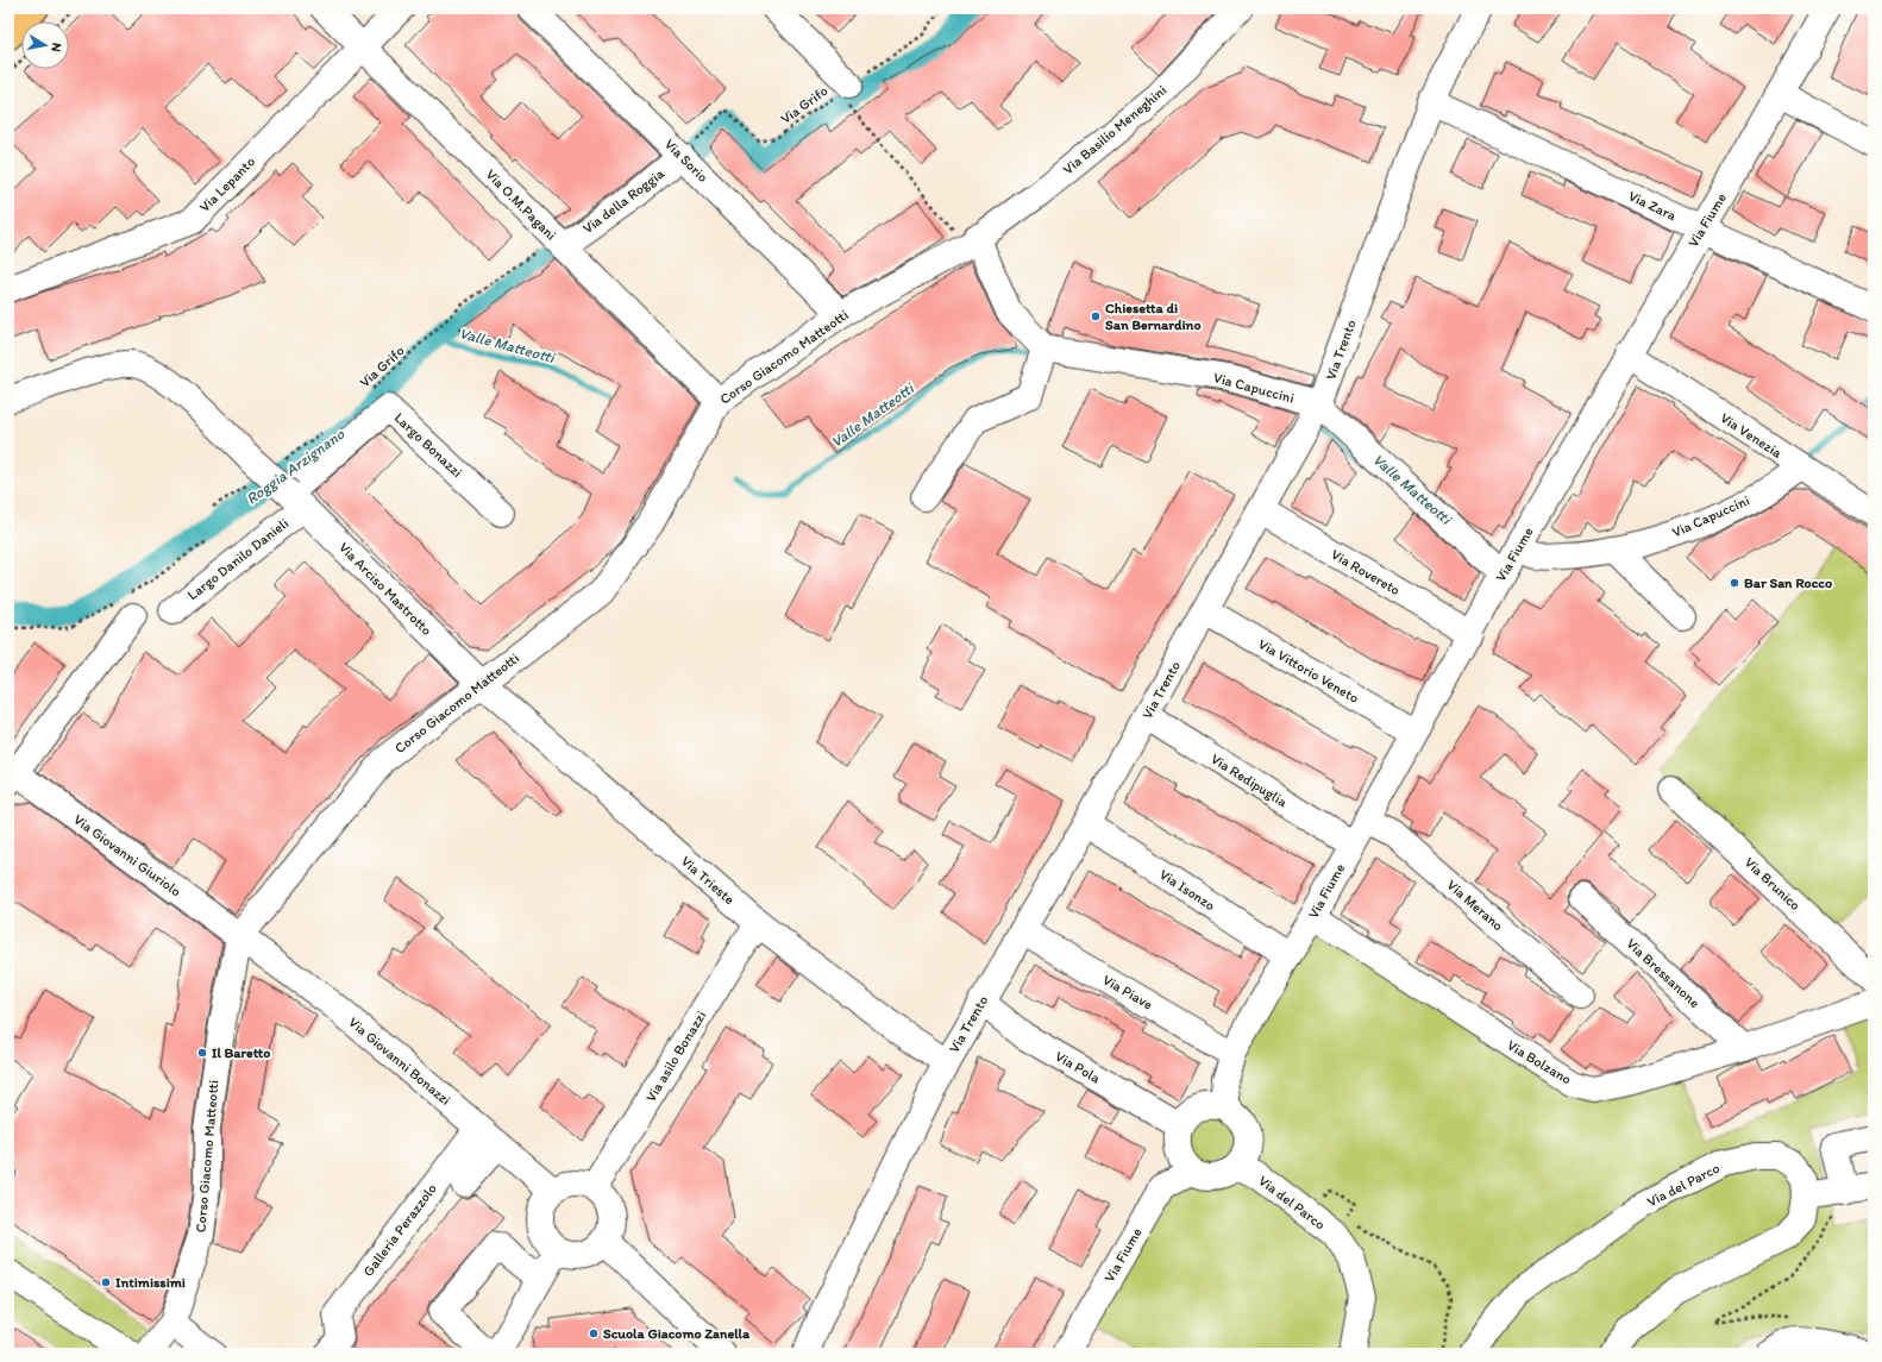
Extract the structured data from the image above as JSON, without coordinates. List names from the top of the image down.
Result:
{
  "streets": {
    "street": [
      "Via Basilio Meneghini",
      "Via Sorio",
      "Via Lepanto",
      "Via della Roggia",
      "Via O.M.Pagani",
      "Via Zara",
      "Via Fiume",
      "Via Trento",
      "Corso Giacomo Matteotti",
      "Via Capuccini",
      "Via Venezia",
      "Largo Bonazzi",
      "Largo Danilo Danieli",
      "Via Rovereto",
      "Via Arciso Mastrotto",
      "Via Vittorio Veneto",
      "Via Redipuglia",
      "Via Giovanni Giuriolo",
      "Via Trieste",
      "Via Brunico",
      "Via Isonzo",
      "Via Merano",
      "Via Bressanone",
      "Via Piave",
      "Via asilo Bonazzi",
      "Via Giovanni Bonazzi",
      "Via Bolzano",
      "Via Pola",
      "Via del Parco",
      "Galleria Perazzolo"
    ],
    "path": ["Via Grifo"]
  },
  "crossings": [
    ["Via Grifo", "Via Sorio"],
    ["Via Grifo", "Via della Roggia"],
    ["Via Grifo", "Via O.M.Pagani"],
    ["Via Basilio Meneghini", "Corso Giacomo Matteotti"],
    ["Via Sorio", "Via della Roggia"],
    ["Via Sorio", "Corso Giacomo Matteotti"],
    ["Via Lepanto", "Via O.M.Pagani"],
    ["Via della Roggia", "Via O.M.Pagani"],
    ["Via O.M.Pagani", "Corso Giacomo Matteotti"],
    ["Via Zara", "Via Fiume"],
    ["Via Zara", "Via Trento"],
    ["Via Fiume", "Via Capuccini"],
    ["Via Fiume", "Via Venezia"],
    ["Via Fiume", "Via Rovereto"],
    ["Via Fiume", "Via Vittorio Veneto"],
    ["Via Fiume", "Via Redipuglia"],
    ["Via Fiume", "Via Isonzo"],
    ["Via Fiume", "Via Merano"],
    ["Via Fiume", "Via Piave"],
    ["Via Fiume", "Via Bolzano"],
    ["Via Fiume", "Via Pola"],
    ["Via Fiume", "Via del Parco"],
    ["Via Trento", "Via Capuccini"],
    ["Via Trento", "Via Rovereto"],
    ["Via Trento", "Via Vittorio Veneto"],
    ["Via Trento", "Via Redipuglia"],
    ["Via Trento", "Via Trieste"],
    ["Via Trento", "Via Isonzo"],
    ["Via Trento", "Via Piave"],
    ["Via Trento", "Via Pola"],
    ["Corso Giacomo Matteotti", "Via Arciso Mastrotto"],
    ["Corso Giacomo Matteotti", "Via Giovanni Giuriolo"],
    ["Corso Giacomo Matteotti", "Via Trieste"],
    ["Corso Giacomo Matteotti", "Via Giovanni Bonazzi"],
    ["Via Capuccini", "Via Venezia"],
    ["Largo Bonazzi", "Largo Danilo Danieli"],
    ["Largo Bonazzi", "Via Arciso Mastrotto"],
    ["Largo Danilo Danieli", "Via Arciso Mastrotto"],
    ["Via Arciso Mastrotto", "Via Trieste"],
    ["Via Giovanni Giuriolo", "Via Giovanni Bonazzi"],
    ["Via Trieste", "Via asilo Bonazzi"],
    ["Via Bressanone", "Via Bolzano"],
    ["Via asilo Bonazzi", "Via Giovanni Bonazzi"],
    ["Via Giovanni Bonazzi", "Galleria Perazzolo"],
    ["Via Pola", "Via del Parco"]
  ],
  "water": ["Valle Matteotti", "Roggia Arzignano"],
  "places": [
    "Chiesetta di San Bernardino",
    "Bar San Rocco",
    "Il Baretto",
    "Intimissimi",
    "Scuola Giacomo Zanella"
  ],
  "north": "right"
}
